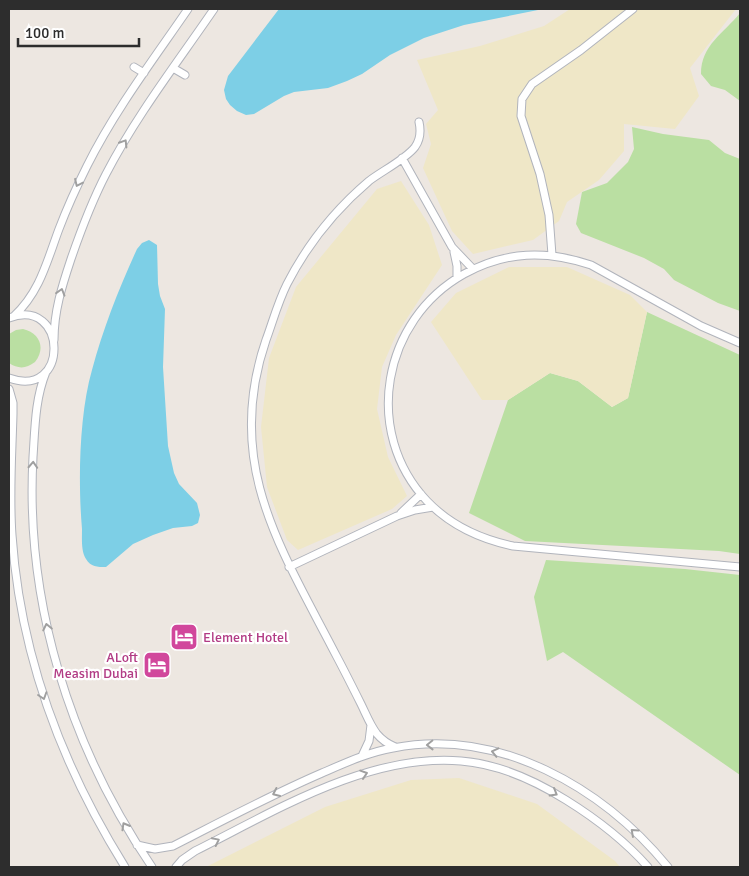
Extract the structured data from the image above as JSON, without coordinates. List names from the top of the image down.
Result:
{
  "places": {
    "hotel": ["Element Hotel", "ALoft Measim Dubai"]
  },
  "scale_bar": "100 m"
}
